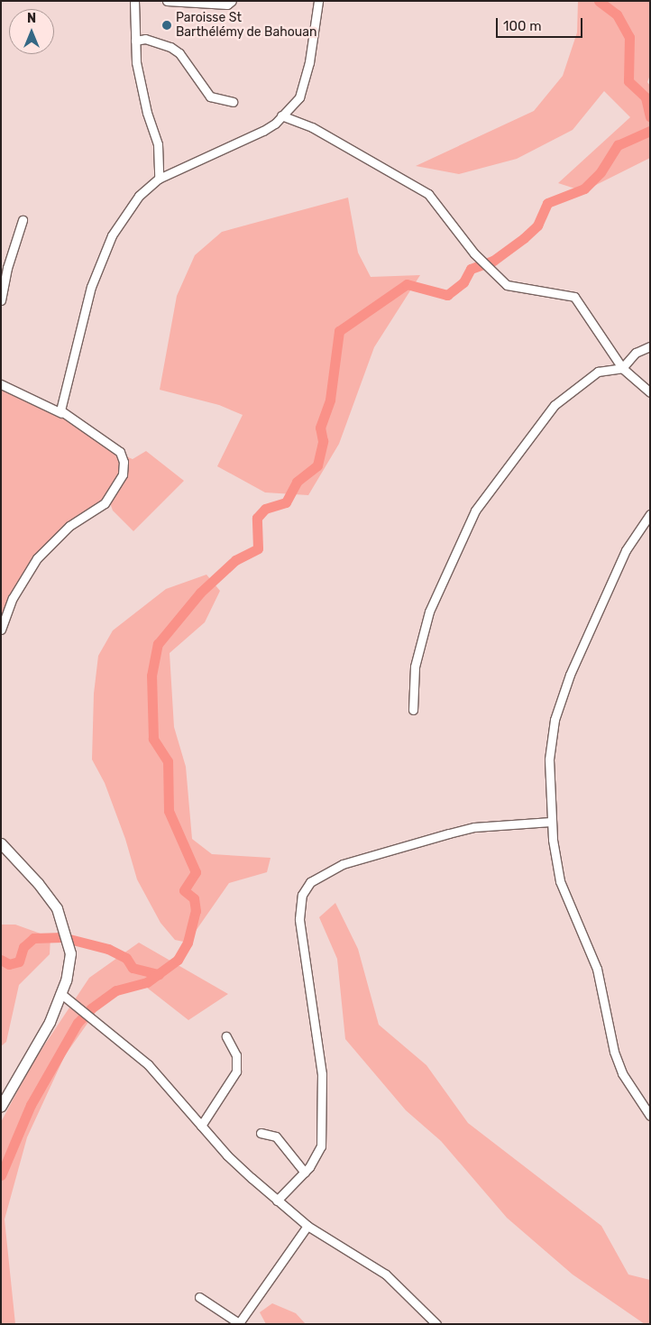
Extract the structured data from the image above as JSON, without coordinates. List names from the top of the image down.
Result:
{
  "places": ["Paroisse St Barthélémy de Bahouan"],
  "scale_bar": "100 m",
  "north": "top"
}
